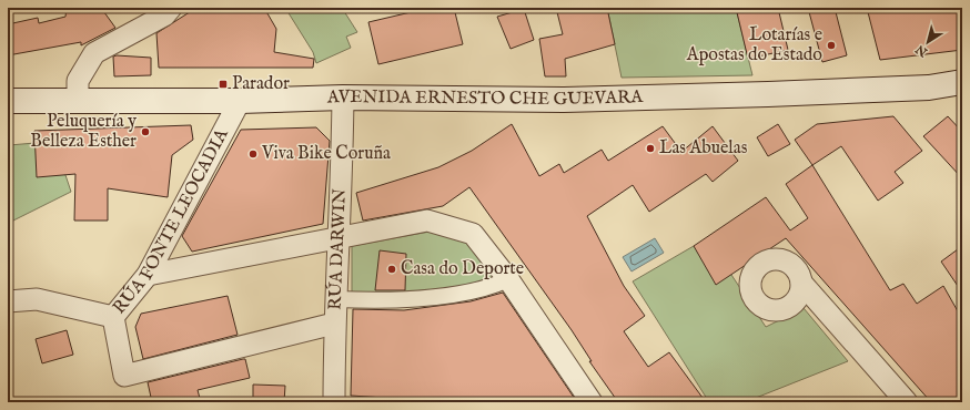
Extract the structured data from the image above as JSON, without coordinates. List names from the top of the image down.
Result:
{
  "streets": {
    "main road": ["AVENIDA ERNESTO CHE GUEVARA"],
    "street": ["RÚA FONTE LEOCADIA", "RÚA DARWIN"]
  },
  "crossings": [
    ["AVENIDA ERNESTO CHE GUEVARA", "RÚA FONTE LEOCADIA"],
    ["AVENIDA ERNESTO CHE GUEVARA", "RÚA DARWIN"]
  ],
  "places": {
    "other": [
      "Lotarías e Apostas do Estado",
      "Peluquería y Belleza Esther",
      "Las Abuelas",
      "Viva Bike Coruña",
      "Casa do Deporte"
    ],
    "transit": ["Parador"]
  },
  "north": "bottom left"
}
